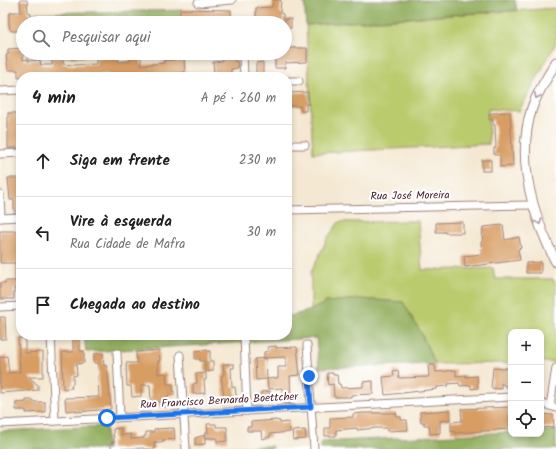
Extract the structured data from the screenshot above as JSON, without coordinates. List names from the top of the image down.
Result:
{
  "streets": {
    "street": ["Rua José Moreira", "Rua Francisco Bernardo Boettcher"]
  },
  "page": {
    "search": "Pesquisar aqui",
    "heading": ["4 min", "A pé · 260 m"],
    "list": [
      ["Siga em frente", "230 m"],
      ["Vire à esquerda", "Rua Cidade de Mafra", "30 m"],
      "Chegada ao destino"
    ],
    "map_buttons": ["+", "−"]
  }
}
